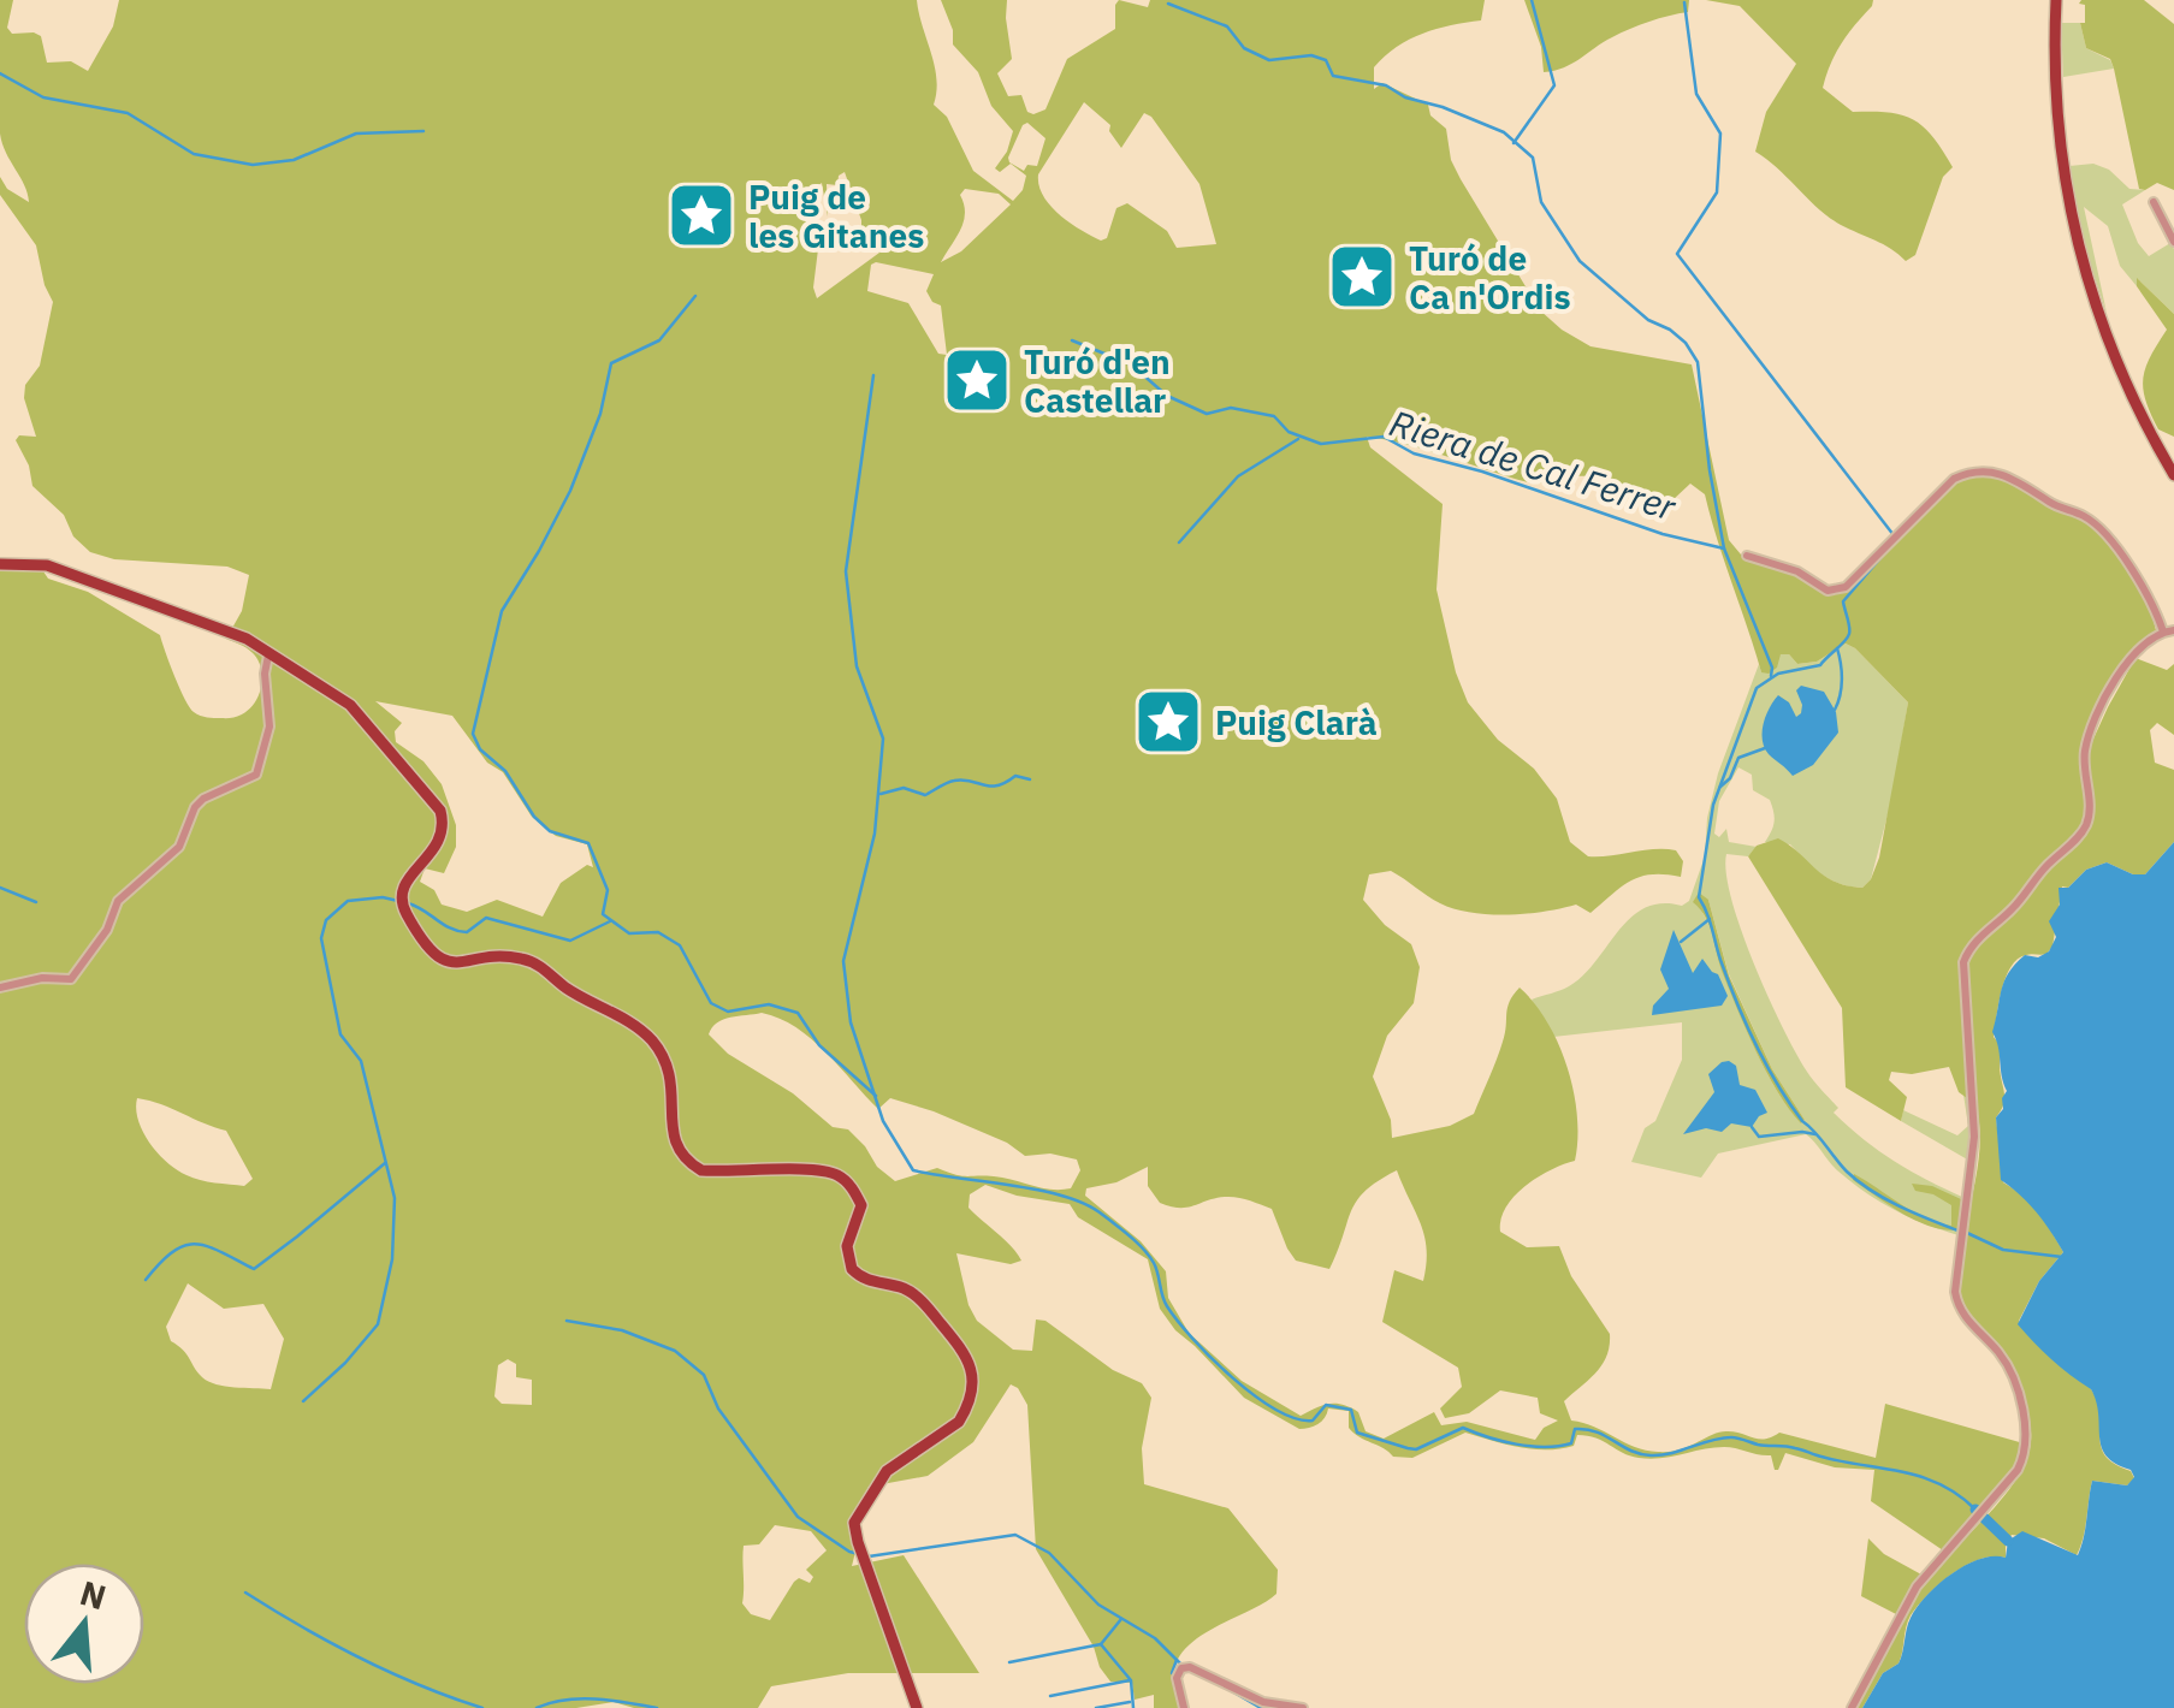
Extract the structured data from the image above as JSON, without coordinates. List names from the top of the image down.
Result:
{
  "water": ["Riera de Cal Ferrer"],
  "places": {
    "place": [
      "Puig de les Gitanes",
      "Turó de Ca n'Ordis",
      "Turó d'en Castellar",
      "Puig Clarà"
    ]
  },
  "north": "top"
}
